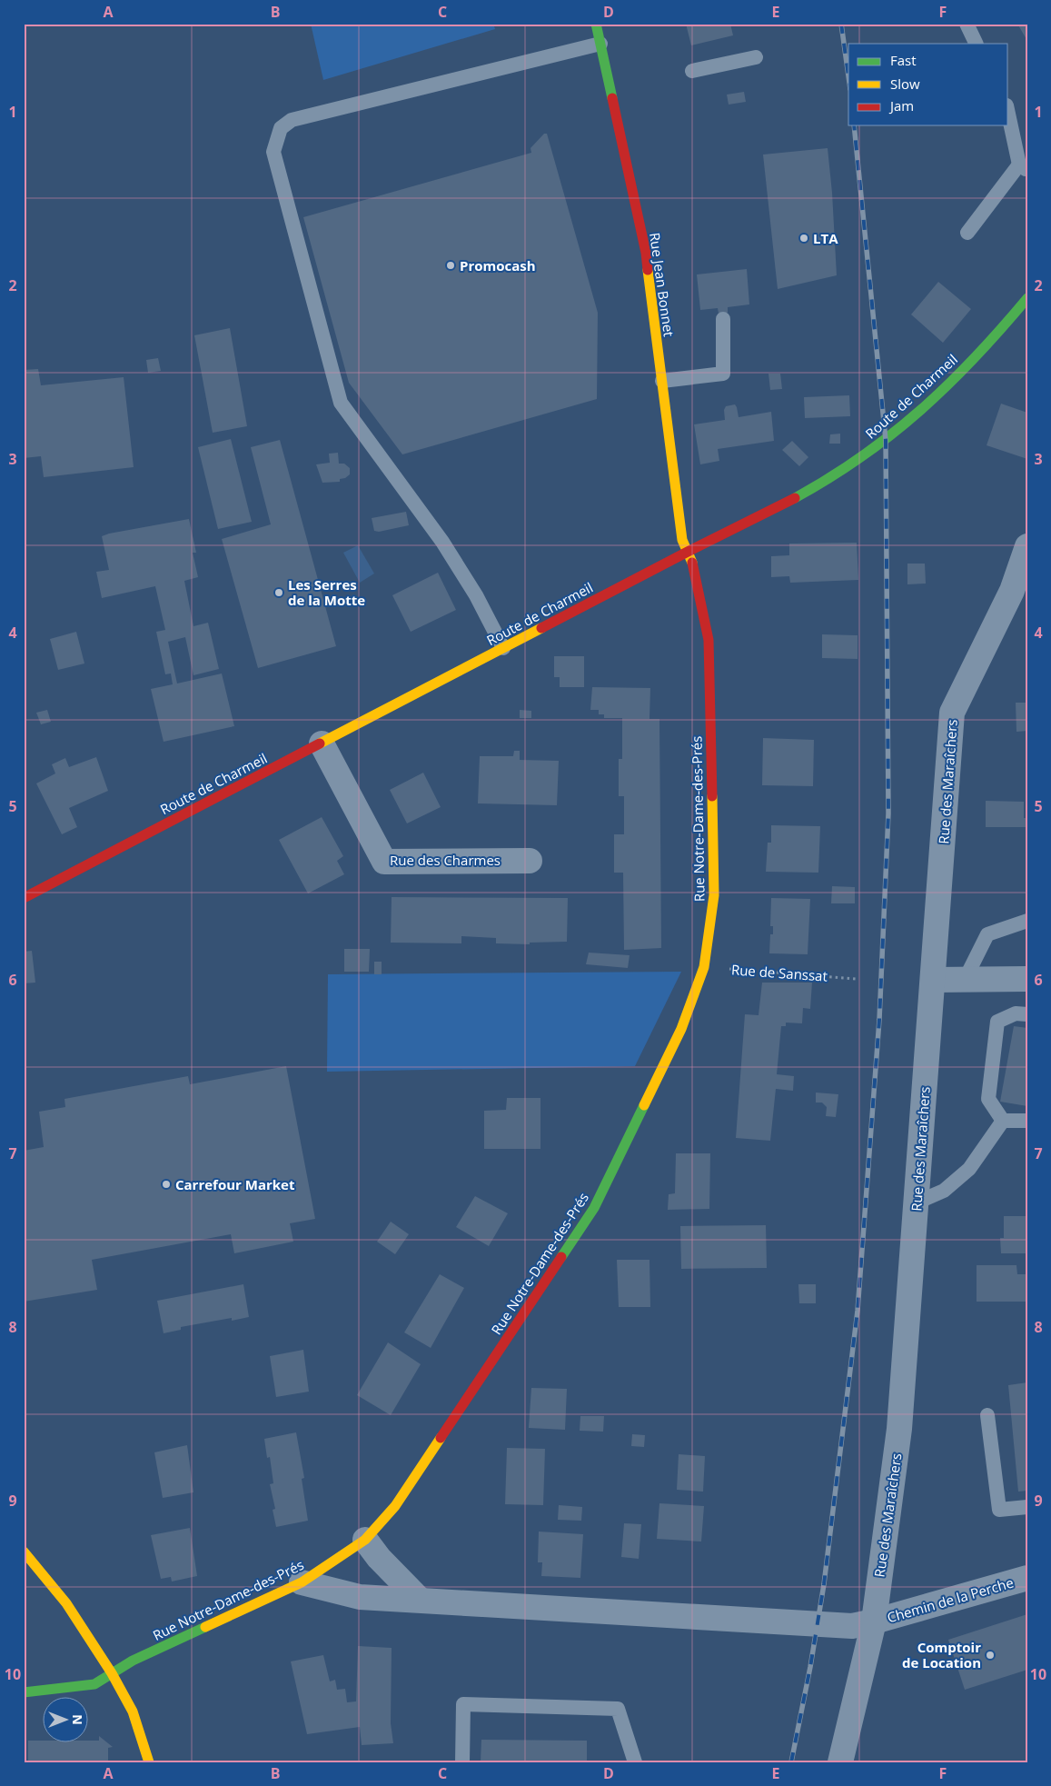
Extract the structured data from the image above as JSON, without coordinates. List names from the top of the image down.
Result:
{
  "streets": {
    "street": [
      "Rue Jean Bonnet",
      "Route de Charmeil",
      "Rue des Maraîchers",
      "Rue Notre-Dame-des-Prés",
      "Rue des Charmes",
      "Chemin de la Perche"
    ],
    "path": ["Rue de Sanssat"]
  },
  "crossings": [
    ["Rue Jean Bonnet", "Route de Charmeil"],
    ["Rue Jean Bonnet", "Rue Notre-Dame-des-Prés"],
    ["Route de Charmeil", "Rue Notre-Dame-des-Prés"],
    ["Route de Charmeil", "Rue des Charmes"],
    ["Rue des Maraîchers", "Chemin de la Perche"],
    ["Rue Notre-Dame-des-Prés", "Rue de Sanssat"],
    ["Rue Notre-Dame-des-Prés", "Chemin de la Perche"]
  ],
  "places": [
    "LTA",
    "Promocash",
    "Les Serres de la Motte",
    "Carrefour Market",
    "Comptoir de Location"
  ],
  "legend": ["Fast", "Slow", "Jam"],
  "north": "right",
  "grid": {
    "columns": [
      "A",
      "B",
      "C",
      "D",
      "E",
      "F"
    ],
    "rows": [
      "1",
      "2",
      "3",
      "4",
      "5",
      "6",
      "7",
      "8",
      "9",
      "10"
    ]
  }
}
